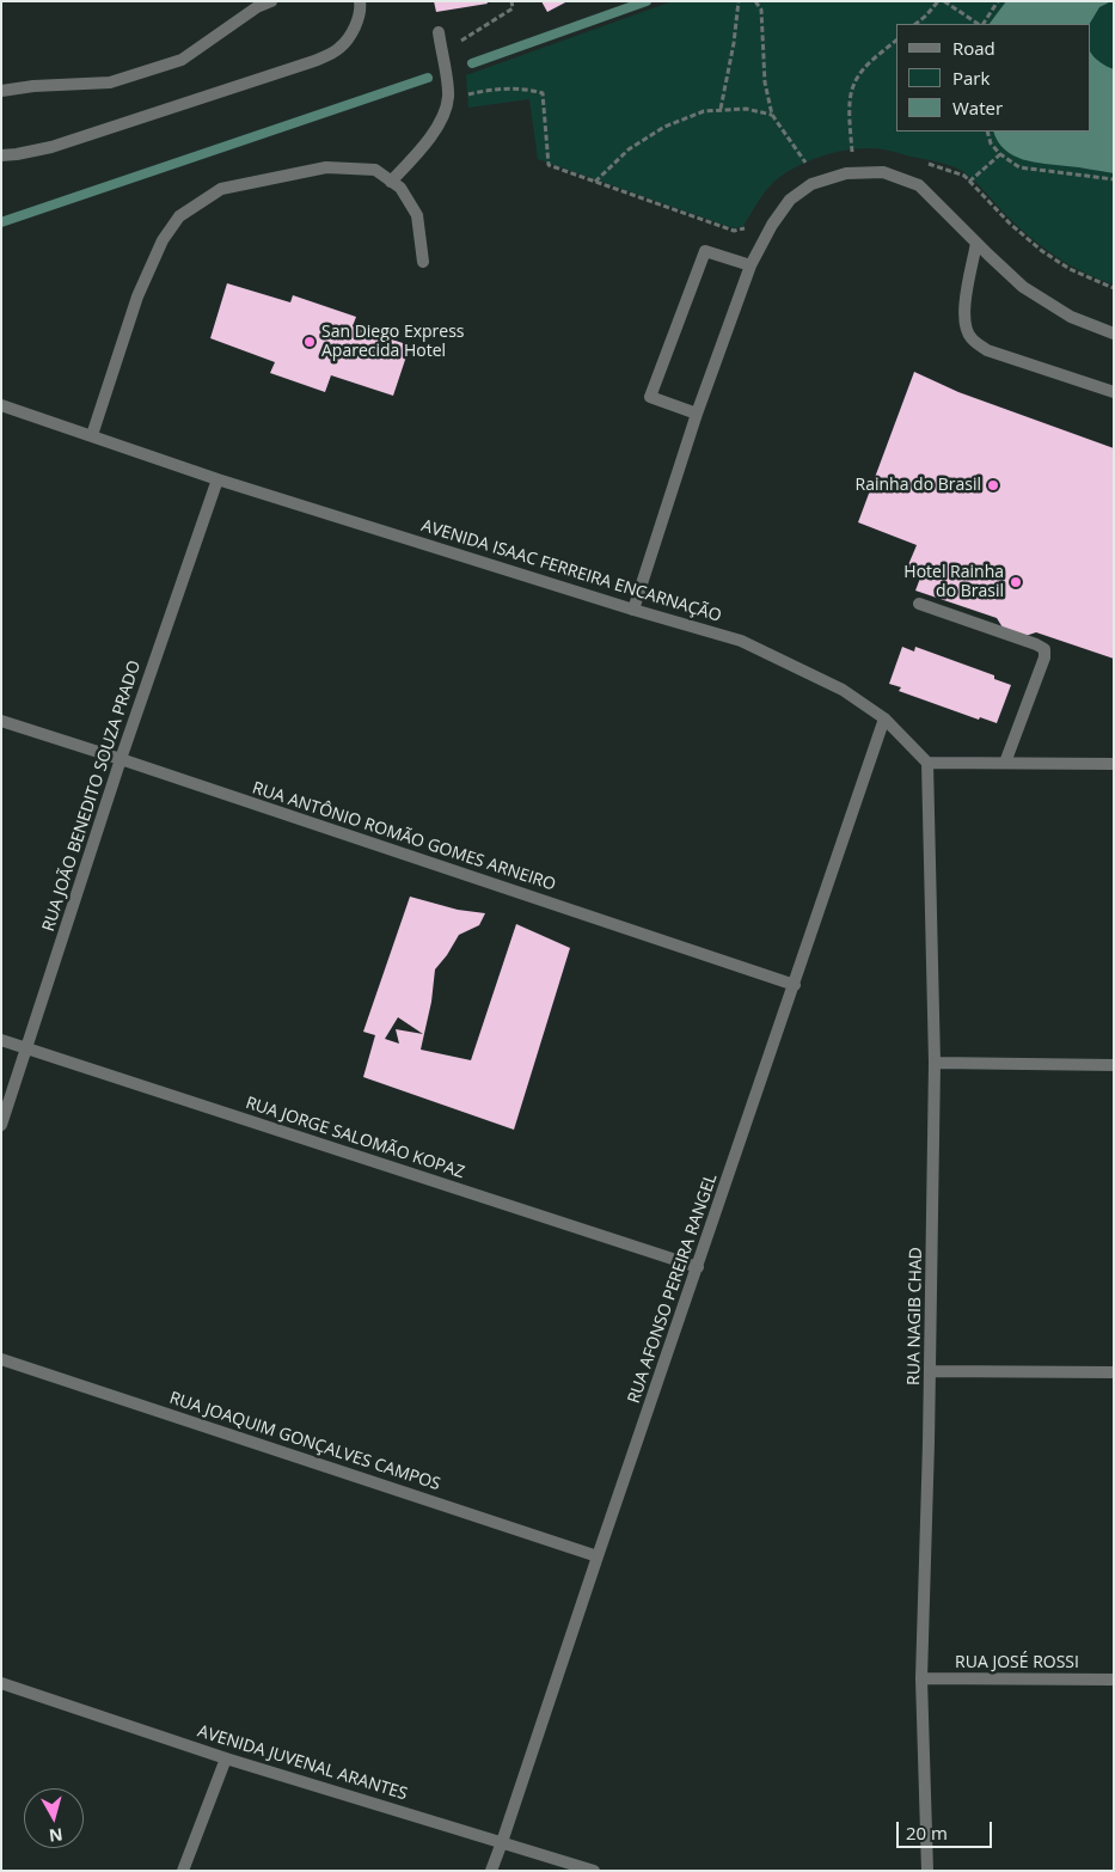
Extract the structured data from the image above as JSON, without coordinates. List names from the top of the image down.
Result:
{
  "streets": {
    "street": [
      "AVENIDA ISAAC FERREIRA ENCARNAÇÃO",
      "RUA JOÃO BENEDITO SOUZA PRADO",
      "RUA ANTÔNIO ROMÃO GOMES ARNEIRO",
      "RUA JORGE SALOMÃO KOPAZ",
      "RUA AFONSO PEREIRA RANGEL",
      "RUA NAGIB CHAD",
      "RUA JOAQUIM GONÇALVES CAMPOS",
      "RUA JOSÉ ROSSI",
      "AVENIDA JUVENAL ARANTES"
    ]
  },
  "crossings": [
    ["AVENIDA ISAAC FERREIRA ENCARNAÇÃO", "RUA JOÃO BENEDITO SOUZA PRADO"],
    ["AVENIDA ISAAC FERREIRA ENCARNAÇÃO", "RUA AFONSO PEREIRA RANGEL"],
    ["AVENIDA ISAAC FERREIRA ENCARNAÇÃO", "RUA NAGIB CHAD"],
    ["RUA JOÃO BENEDITO SOUZA PRADO", "RUA ANTÔNIO ROMÃO GOMES ARNEIRO"],
    ["RUA JOÃO BENEDITO SOUZA PRADO", "RUA JORGE SALOMÃO KOPAZ"],
    ["RUA ANTÔNIO ROMÃO GOMES ARNEIRO", "RUA AFONSO PEREIRA RANGEL"],
    ["RUA JORGE SALOMÃO KOPAZ", "RUA AFONSO PEREIRA RANGEL"],
    ["RUA AFONSO PEREIRA RANGEL", "RUA JOAQUIM GONÇALVES CAMPOS"],
    ["RUA AFONSO PEREIRA RANGEL", "AVENIDA JUVENAL ARANTES"],
    ["RUA NAGIB CHAD", "RUA JOSÉ ROSSI"]
  ],
  "places": ["San Diego Express Aparecida Hotel", "Rainha do Brasil", "Hotel Rainha do Brasil"],
  "legend": ["Road", "Park", "Water"],
  "scale_bar": "20 m",
  "north": "bottom"
}
